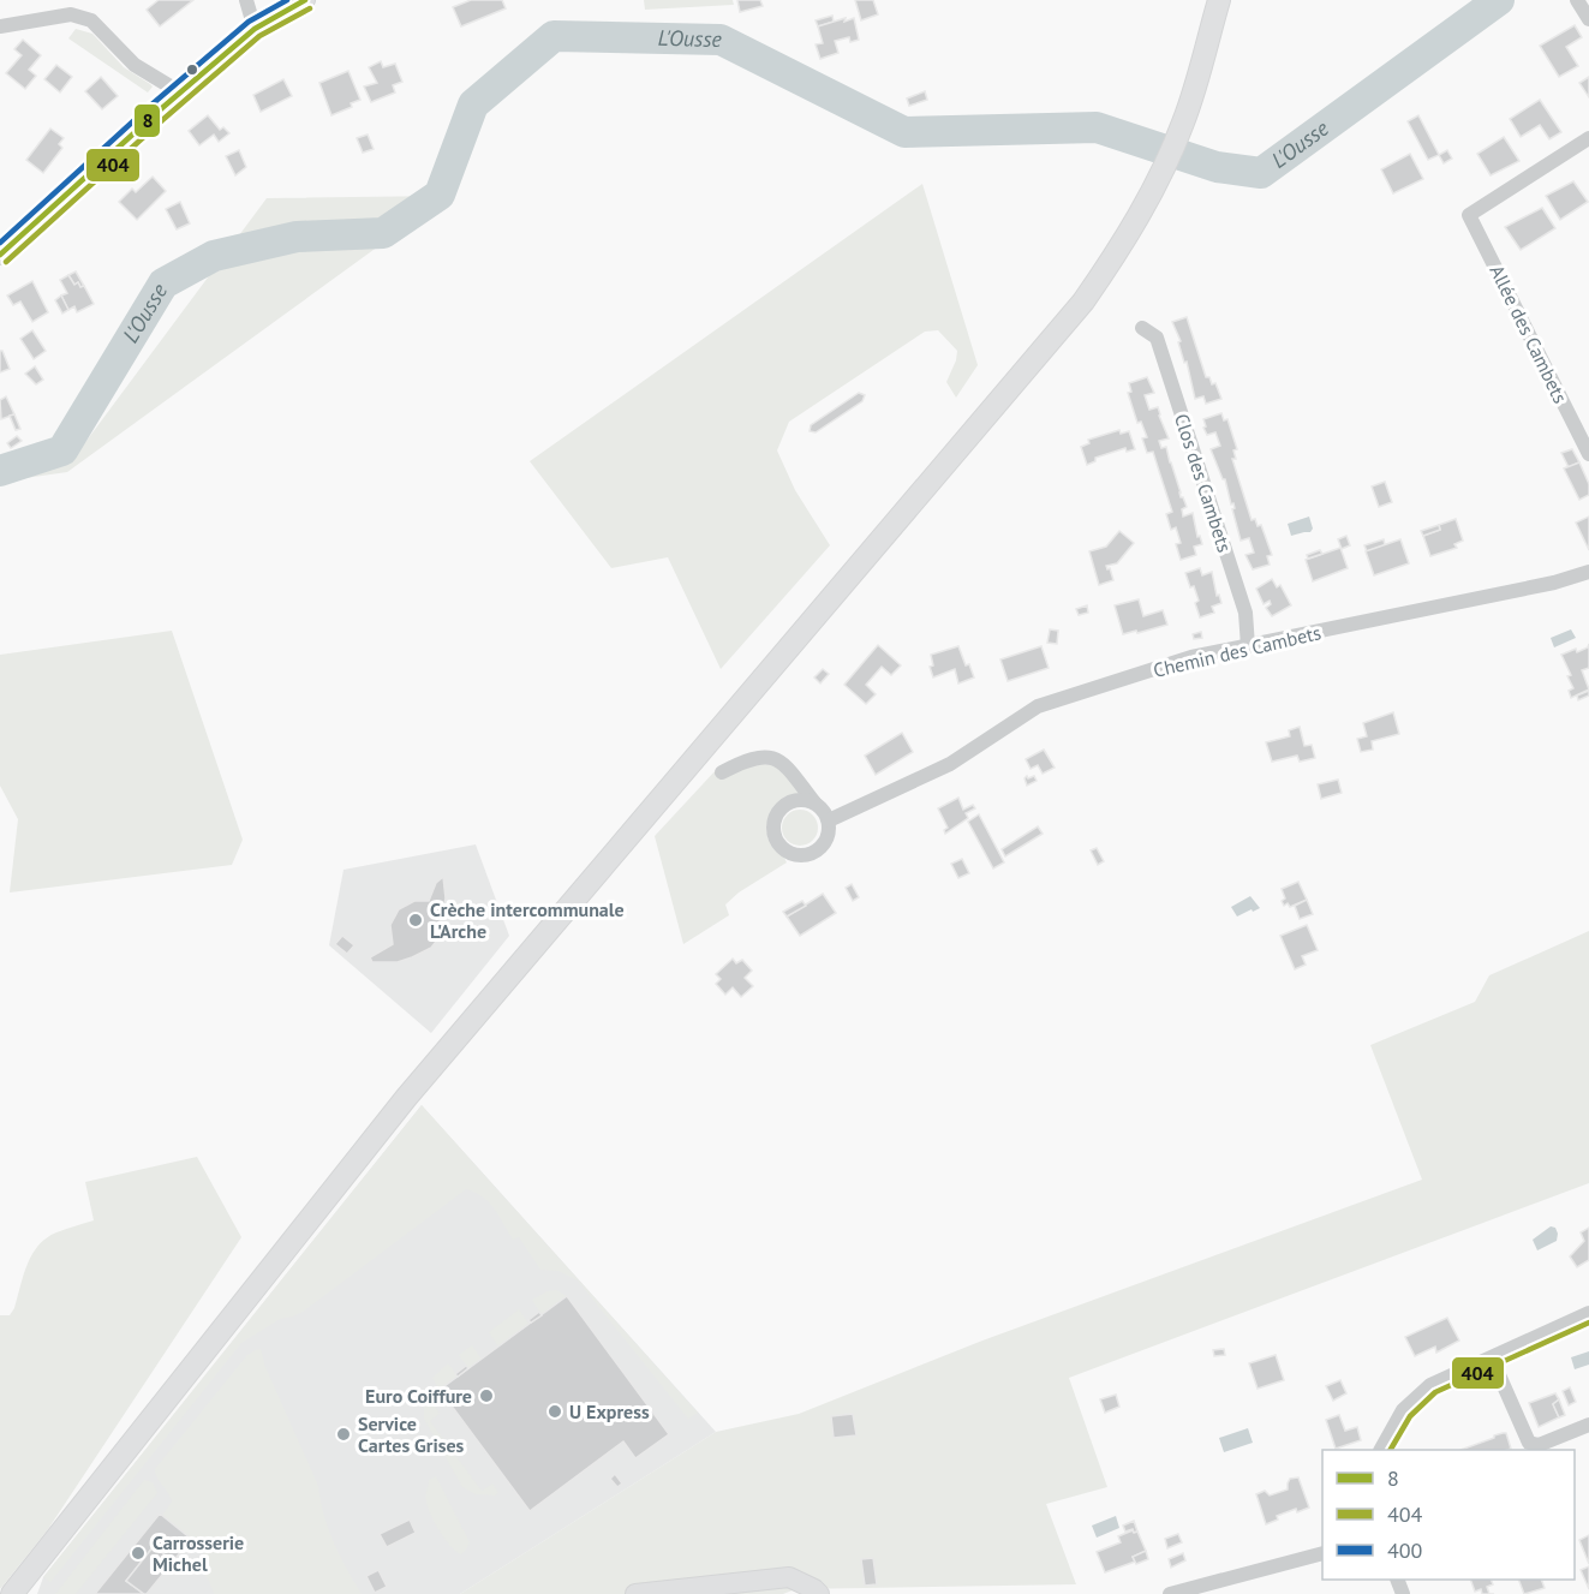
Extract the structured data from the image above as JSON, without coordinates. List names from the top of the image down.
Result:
{
  "streets": {
    "street": ["Allée des Cambets", "Clos des Cambets", "Chemin des Cambets"]
  },
  "crossings": [
    ["Clos des Cambets", "Chemin des Cambets"]
  ],
  "water": ["L'Ousse"],
  "places": [
    "Crèche intercommunale L'Arche",
    "Euro Coiffure",
    "U Express",
    "Service Cartes Grises",
    "Carrosserie Michel"
  ],
  "lines": ["transit line 8", "transit line 400", "transit line 404"],
  "legend": ["8", "404", "400"]
}
